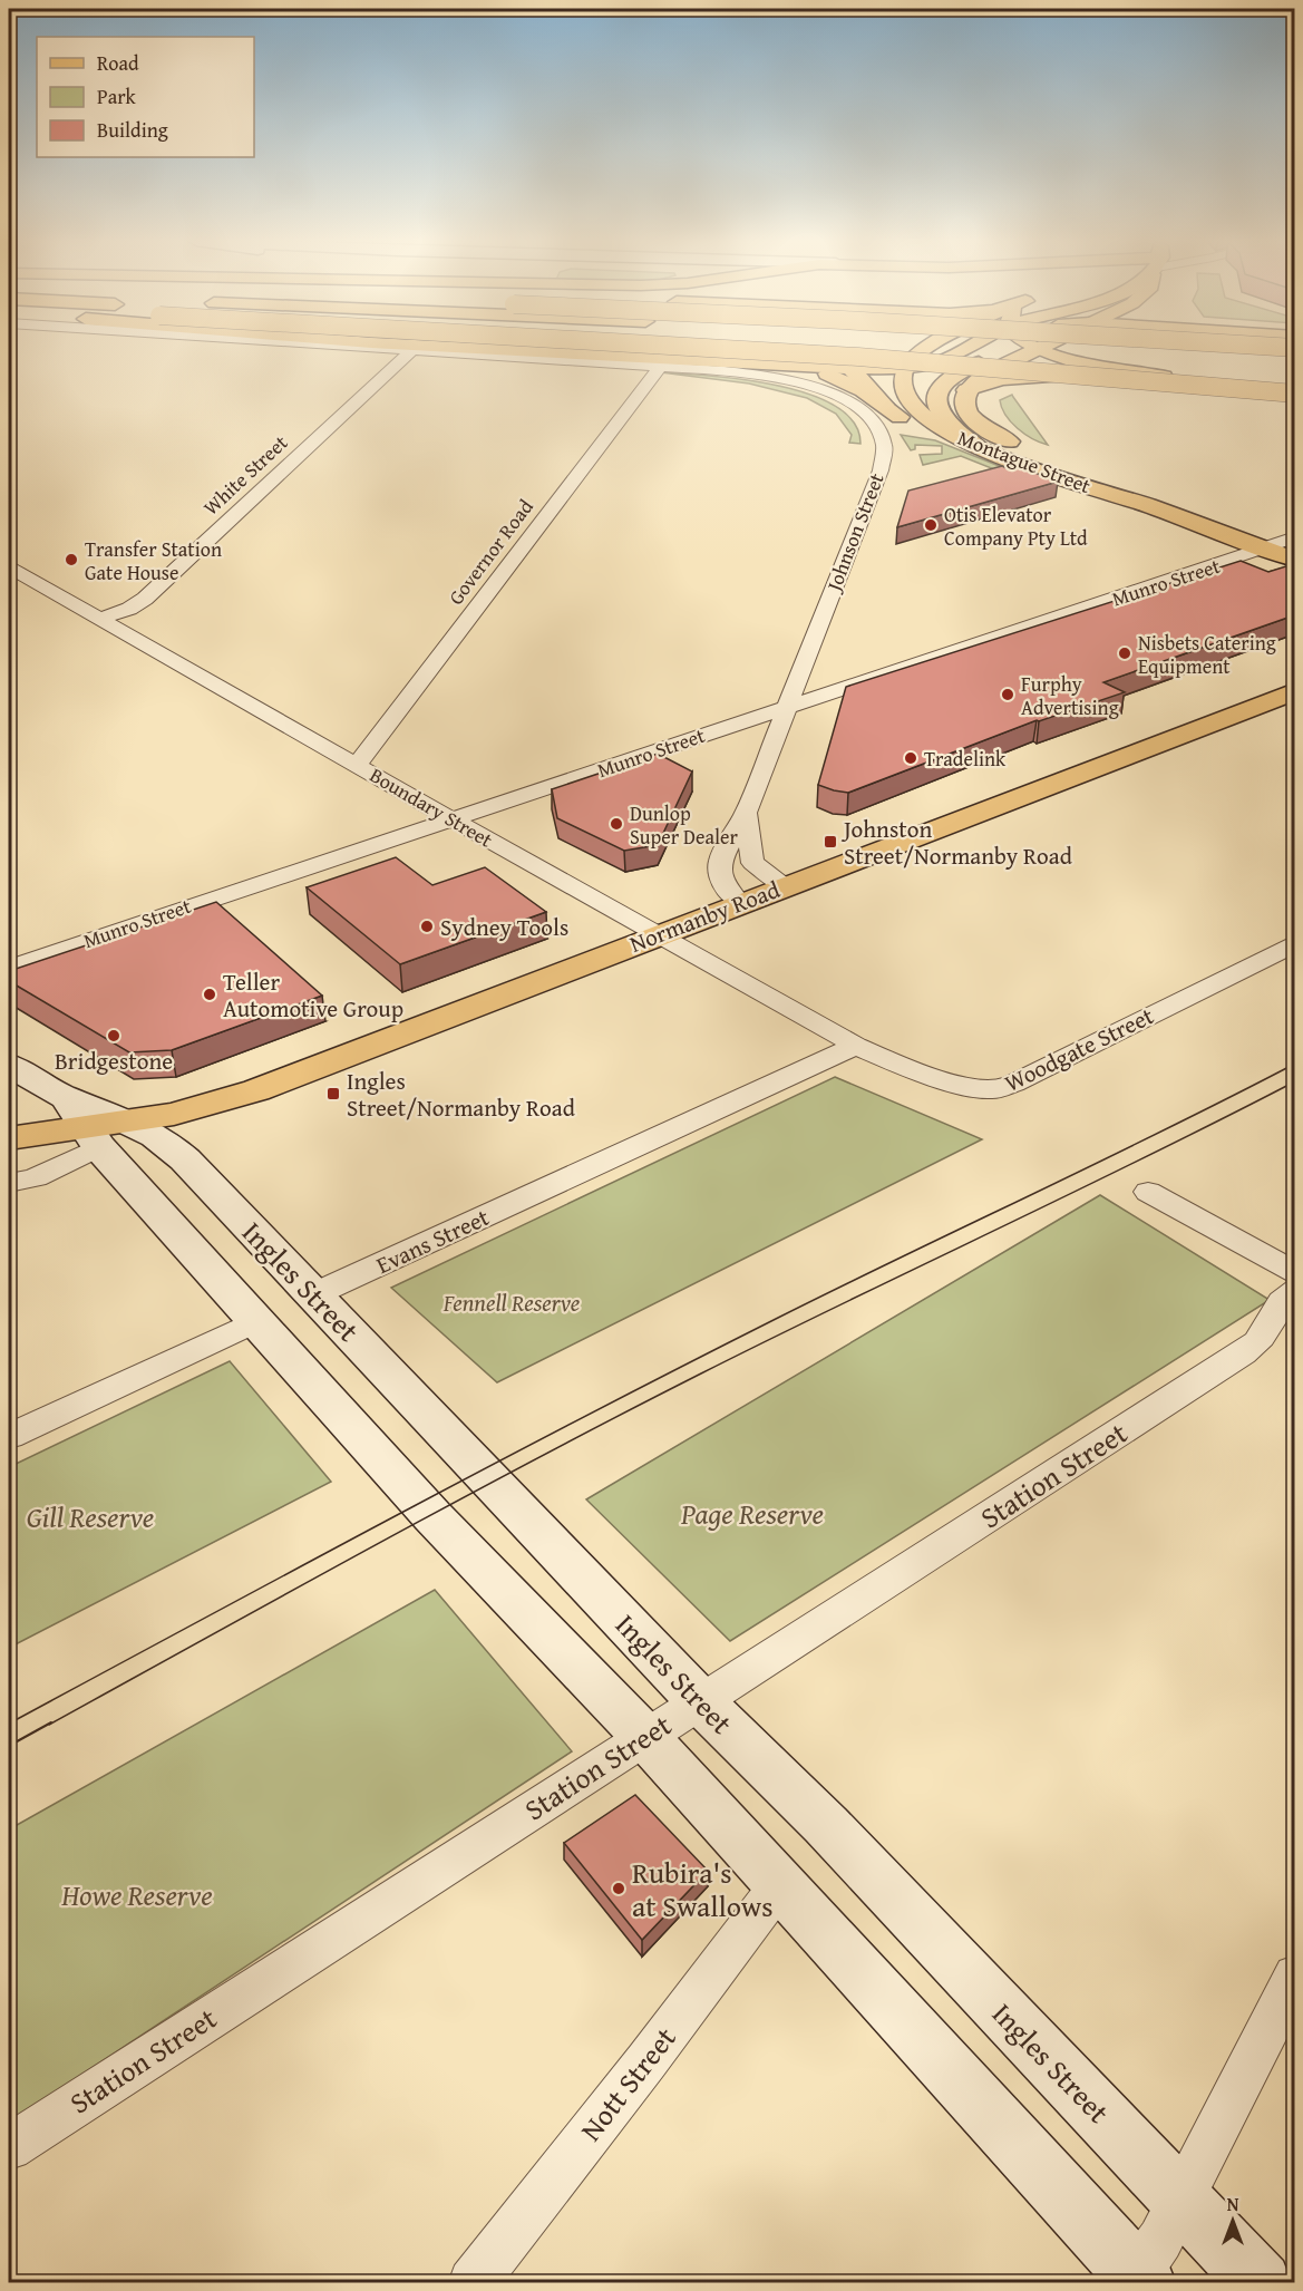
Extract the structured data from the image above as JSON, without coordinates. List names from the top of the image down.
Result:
{
  "streets": {
    "main road": ["Montague Street", "Normanby Road"],
    "street": [
      "White Street",
      "Johnson Street",
      "Governor Road",
      "Munro Street",
      "Boundary Street",
      "Woodgate Street",
      "Evans Street",
      "Ingles Street",
      "Station Street",
      "Nott Street"
    ]
  },
  "crossings": [
    ["Montague Street", "Munro Street"],
    ["White Street", "Johnson Street"],
    ["White Street", "Boundary Street"],
    ["Johnson Street", "Governor Road"],
    ["Johnson Street", "Munro Street"],
    ["Johnson Street", "Normanby Road"],
    ["Governor Road", "Boundary Street"],
    ["Munro Street", "Boundary Street"],
    ["Boundary Street", "Normanby Road"],
    ["Boundary Street", "Woodgate Street"],
    ["Boundary Street", "Evans Street"],
    ["Normanby Road", "Ingles Street"],
    ["Woodgate Street", "Evans Street"],
    ["Evans Street", "Ingles Street"],
    ["Ingles Street", "Station Street"],
    ["Ingles Street", "Nott Street"]
  ],
  "parks": [
    "Fennell Reserve",
    "Page Reserve",
    "Gill Reserve",
    "Howe Reserve"
  ],
  "places": {
    "other": [
      "Otis Elevator Company Pty Ltd",
      "Transfer Station Gate House",
      "Nisbets Catering Equipment",
      "Furphy Advertising",
      "Tradelink",
      "Dunlop Super Dealer",
      "Sydney Tools",
      "Teller Automotive Group",
      "Bridgestone",
      "Rubira's at Swallows"
    ],
    "transit": ["Johnston Street/Normanby Road", "Ingles Street/Normanby Road"]
  },
  "legend": ["Road", "Park", "Building"],
  "north": "top"
}
